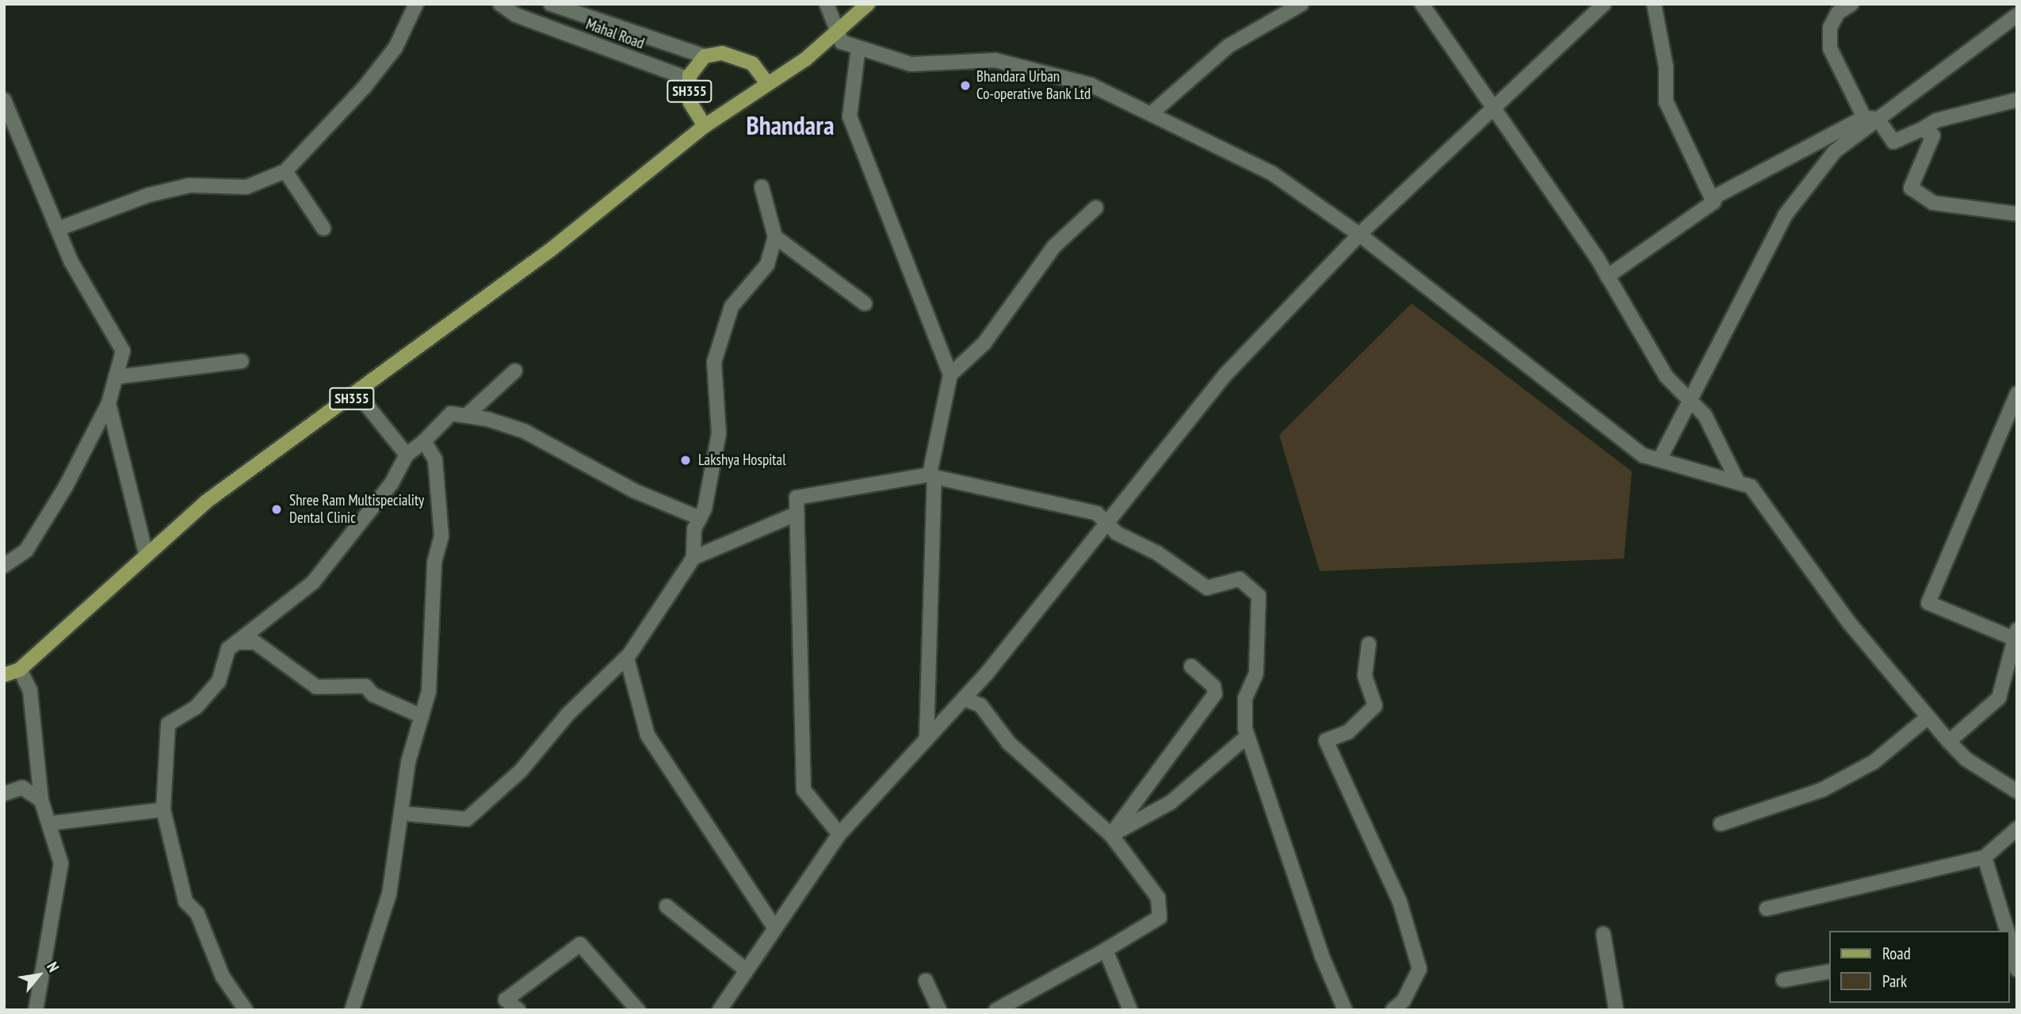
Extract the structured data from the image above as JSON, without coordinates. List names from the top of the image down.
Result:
{
  "streets": {
    "main road": ["SH355"],
    "street": ["Mahal Road"]
  },
  "crossings": [
    ["Mahal Road", "SH355"]
  ],
  "districts": ["Bhandara"],
  "places": ["Bhandara Urban Co-operative Bank Ltd", "Lakshya Hospital", "Shree Ram Multispeciality Dental Clinic"],
  "legend": ["Road", "Park"],
  "north": "top right"
}
